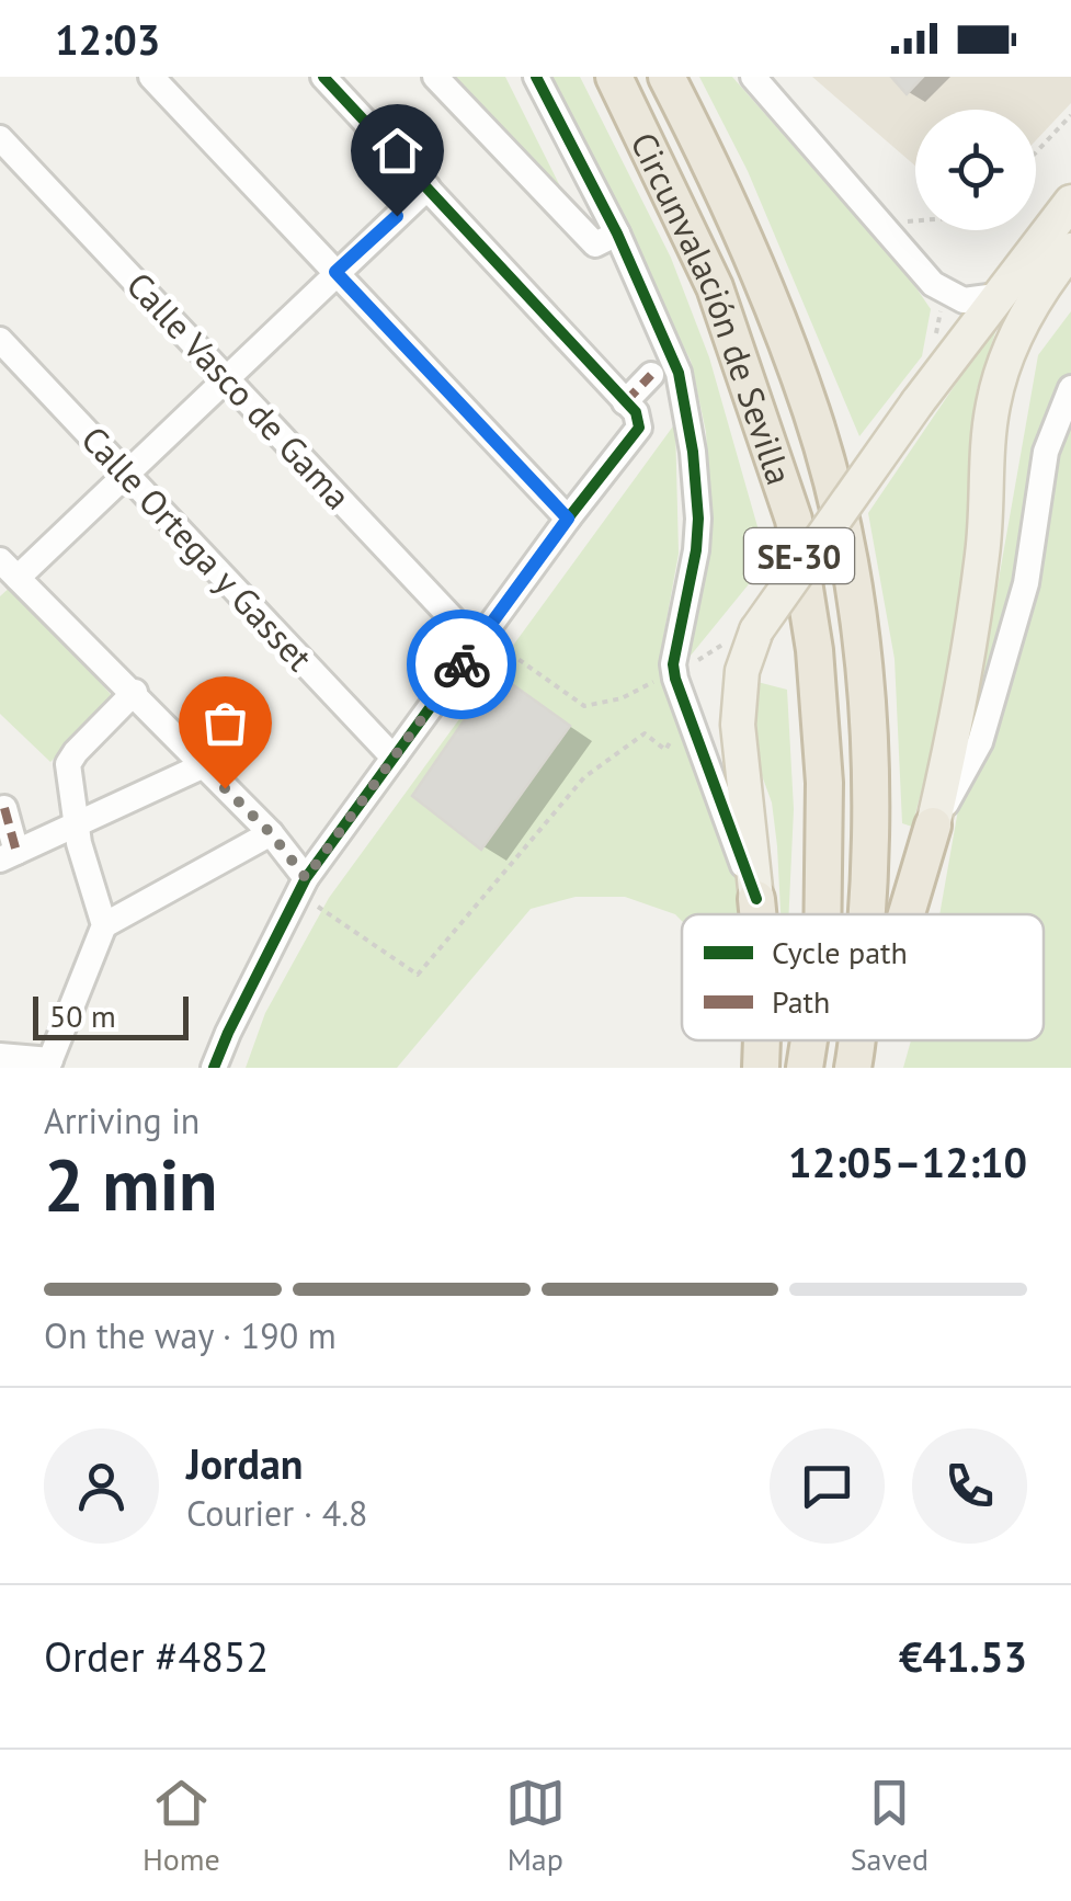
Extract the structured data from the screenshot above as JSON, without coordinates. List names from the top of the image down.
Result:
{
  "streets": {
    "highway": ["Circunvalación de Sevilla", "SE-30"],
    "street": ["Calle Vasco de Gama", "Calle Ortega y Gasset"]
  },
  "legend": ["Cycle path", "Path"],
  "scale_bar": "50 m",
  "page": {
    "status": "12:03",
    "scale": "50 m",
    "heading": ["2 min", "Arriving in", "12:05–12:10"],
    "panel": [
      "Jordan",
      "Courier · 4.8",
      "Order #4852",
      "€41.53"
    ],
    "bar": "On the way · 190 m",
    "tabs": ["Home", "Map", "Saved"]
  }
}
